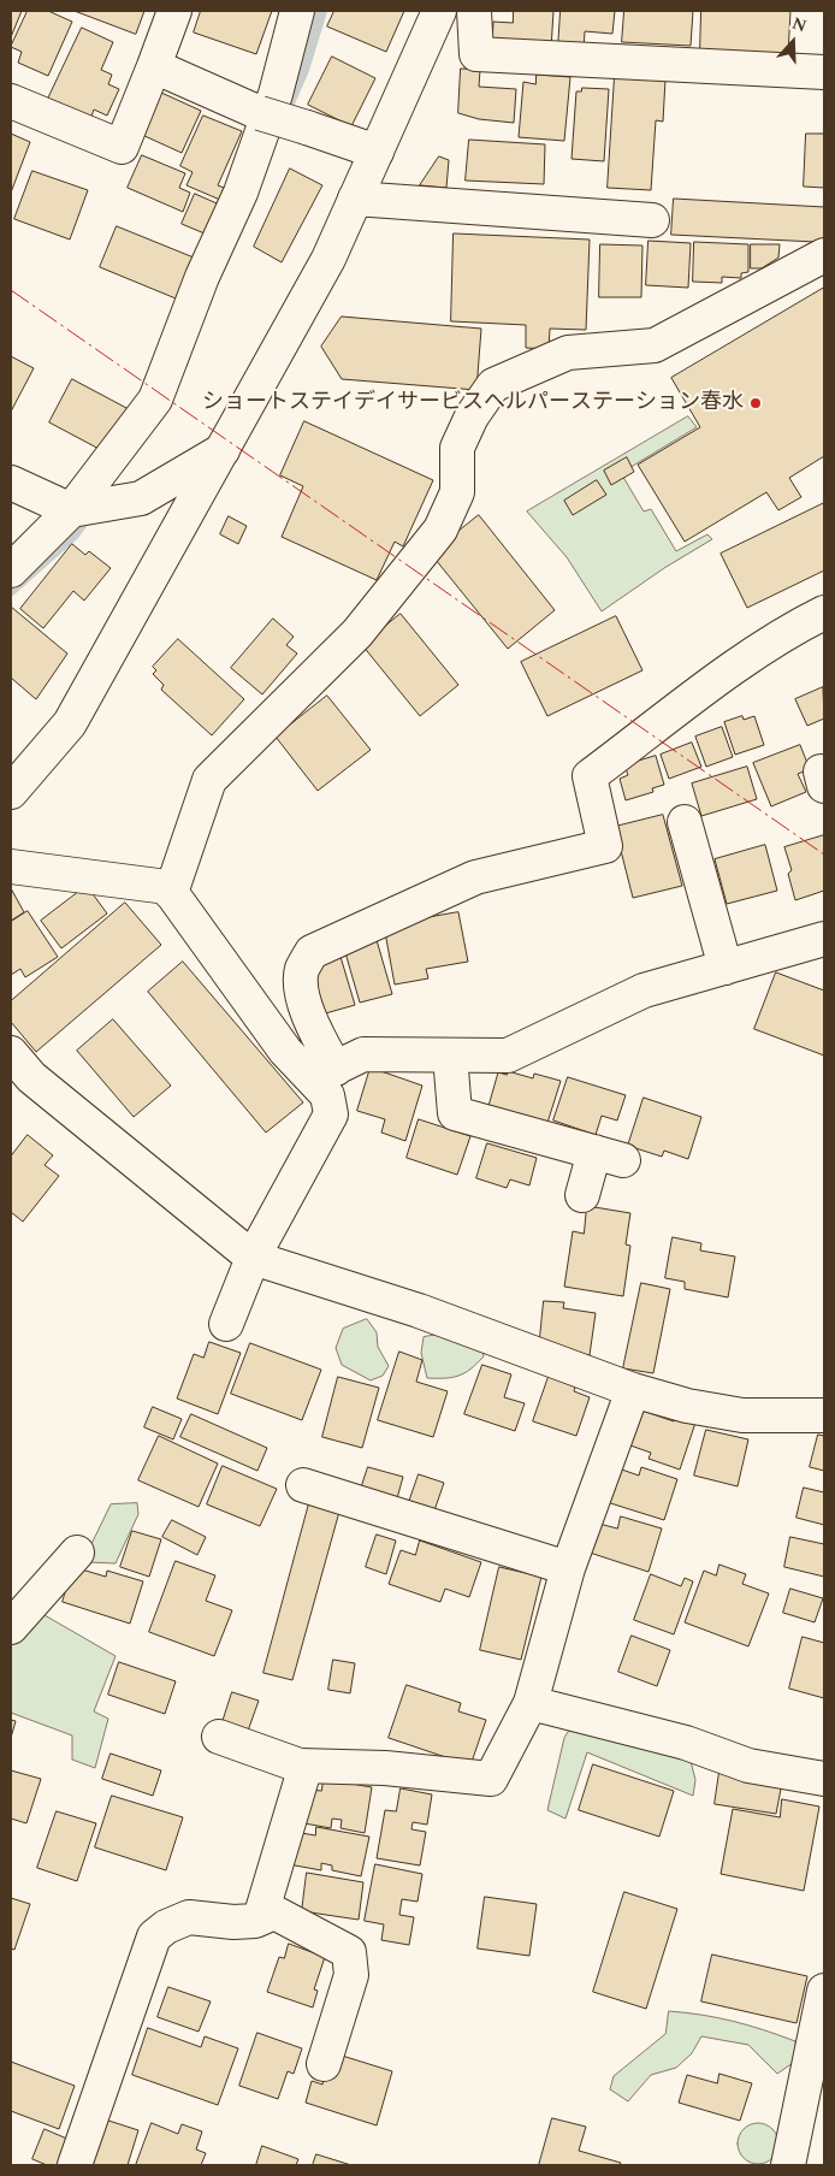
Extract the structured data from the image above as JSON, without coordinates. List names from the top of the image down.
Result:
{
  "places": ["ショートステイデイサービスヘルパーステーション春水"],
  "north": "top"
}
